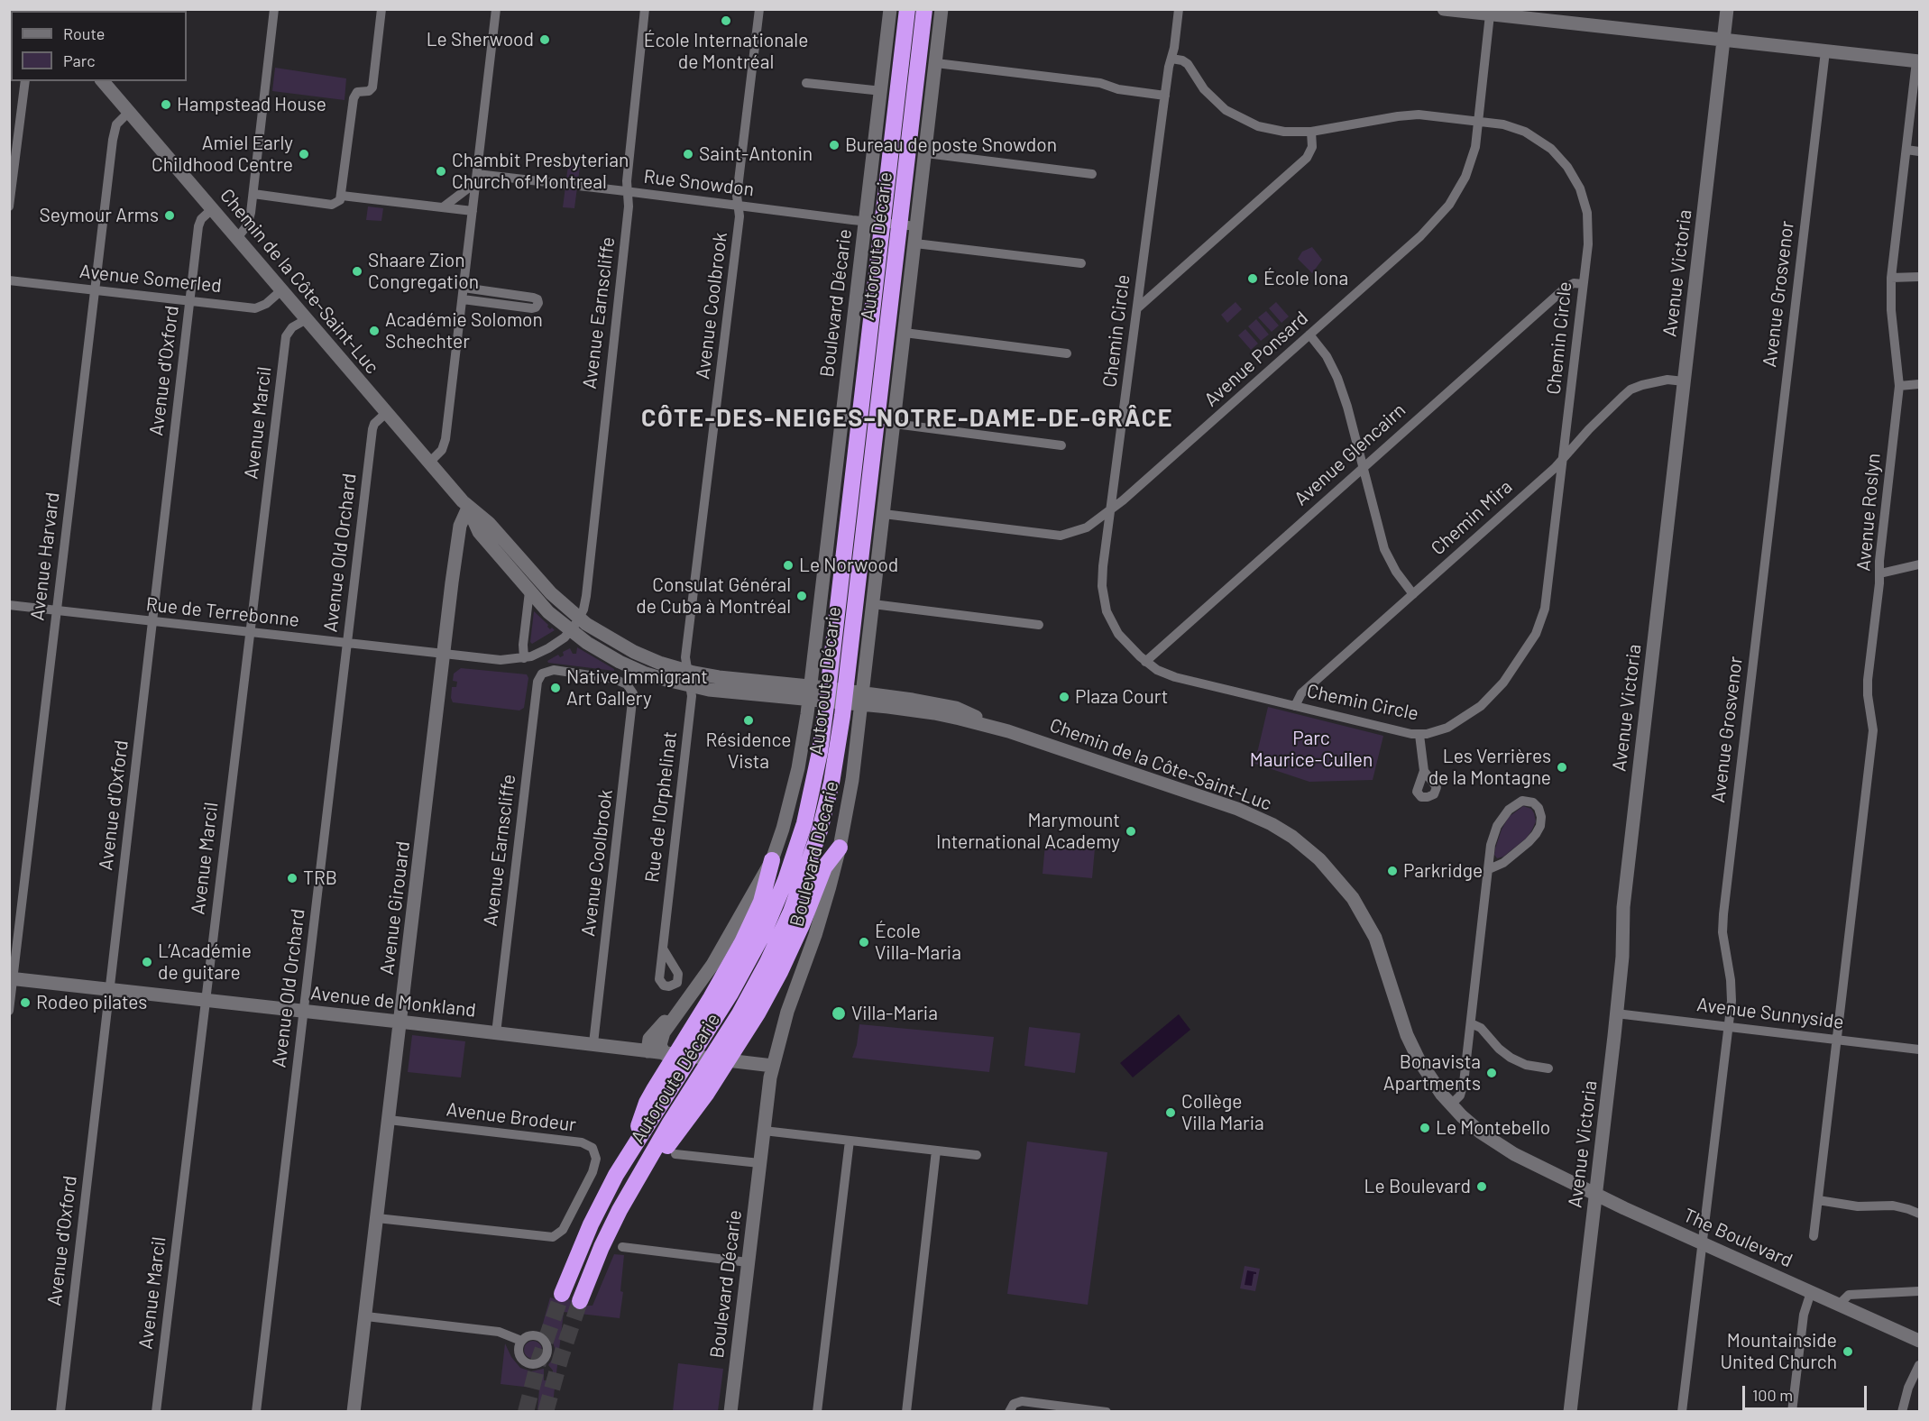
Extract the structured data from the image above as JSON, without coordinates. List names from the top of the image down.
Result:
{
  "streets": {
    "highway": ["Autoroute Décarie"],
    "main road": [
      "Avenue Victoria",
      "Chemin de la Côte-Saint-Luc",
      "Boulevard Décarie",
      "Avenue Girouard",
      "Avenue de Monkland",
      "The Boulevard"
    ],
    "street": [
      "Rue Snowdon",
      "Avenue Somerled",
      "Avenue Grosvenor",
      "Avenue Coolbrook",
      "Avenue Earnscliffe",
      "Chemin Circle",
      "Avenue Ponsard",
      "Avenue d'Oxford",
      "Avenue Marcil",
      "Avenue Glencairn",
      "Avenue Roslyn",
      "Chemin Mira",
      "Avenue Old Orchard",
      "Avenue Harvard",
      "Rue de Terrebonne",
      "Rue de l'Orphelinat",
      "Avenue Sunnyside",
      "Avenue Brodeur"
    ]
  },
  "crossings": [
    ["Rue Snowdon", "Boulevard Décarie"],
    ["Rue Snowdon", "Avenue Coolbrook"],
    ["Rue Snowdon", "Avenue Earnscliffe"],
    ["Avenue Victoria", "Chemin Mira"],
    ["Avenue Victoria", "Avenue Sunnyside"],
    ["Avenue Victoria", "The Boulevard"],
    ["Avenue Somerled", "Chemin de la Côte-Saint-Luc"],
    ["Avenue Somerled", "Avenue d'Oxford"],
    ["Avenue Somerled", "Avenue Harvard"],
    ["Chemin de la Côte-Saint-Luc", "Boulevard Décarie"],
    ["Chemin de la Côte-Saint-Luc", "Avenue Coolbrook"],
    ["Chemin de la Côte-Saint-Luc", "Avenue Earnscliffe"],
    ["Chemin de la Côte-Saint-Luc", "Avenue d'Oxford"],
    ["Chemin de la Côte-Saint-Luc", "Avenue Marcil"],
    ["Chemin de la Côte-Saint-Luc", "Avenue Old Orchard"],
    ["Chemin de la Côte-Saint-Luc", "Avenue Harvard"],
    ["Chemin de la Côte-Saint-Luc", "Rue de Terrebonne"],
    ["Chemin de la Côte-Saint-Luc", "Rue de l'Orphelinat"],
    ["Chemin de la Côte-Saint-Luc", "Avenue Girouard"],
    ["Chemin de la Côte-Saint-Luc", "The Boulevard"],
    ["Avenue Grosvenor", "Avenue Sunnyside"],
    ["Avenue Grosvenor", "The Boulevard"],
    ["Boulevard Décarie", "Avenue Ponsard"],
    ["Boulevard Décarie", "Avenue de Monkland"],
    ["Avenue Coolbrook", "Avenue Earnscliffe"],
    ["Avenue Coolbrook", "Rue de l'Orphelinat"],
    ["Avenue Coolbrook", "Avenue de Monkland"],
    ["Avenue Earnscliffe", "Rue de Terrebonne"],
    ["Avenue Earnscliffe", "Avenue de Monkland"],
    ["Chemin Circle", "Avenue Ponsard"],
    ["Chemin Circle", "Avenue Glencairn"],
    ["Chemin Circle", "Chemin Mira"],
    ["Avenue d'Oxford", "Rue de Terrebonne"],
    ["Avenue d'Oxford", "Avenue de Monkland"],
    ["Avenue Marcil", "Rue de Terrebonne"],
    ["Avenue Marcil", "Avenue de Monkland"],
    ["Avenue Roslyn", "Avenue Sunnyside"],
    ["Avenue Old Orchard", "Rue de Terrebonne"],
    ["Avenue Old Orchard", "Avenue de Monkland"],
    ["Avenue Harvard", "Rue de Terrebonne"],
    ["Avenue Harvard", "Avenue de Monkland"],
    ["Rue de Terrebonne", "Avenue Girouard"],
    ["Avenue Girouard", "Avenue de Monkland"],
    ["Avenue Girouard", "Avenue Brodeur"]
  ],
  "districts": ["CÔTE-DES-NEIGES–NOTRE-DAME-DE-GRÂCE"],
  "parks": ["Parc Maurice-Cullen"],
  "places": [
    "École Internationale de Montréal",
    "Le Sherwood",
    "Hampstead House",
    "Bureau de poste Snowdon",
    "Amiel Early Childhood Centre",
    "Saint-Antonin",
    "Chambit Presbyterian Church of Montreal",
    "Seymour Arms",
    "Shaare Zion Congregation",
    "École Iona",
    "Académie Solomon Schechter",
    "Le Norwood",
    "Consulat Général de Cuba à Montréal",
    "Native Immigrant Art Gallery",
    "Plaza Court",
    "Résidence Vista",
    "Les Verrières de la Montagne",
    "Marymount International Academy",
    "Parkridge",
    "TRB",
    "École Villa-Maria",
    "L’Académie de guitare",
    "Rodeo pilates",
    "Villa-Maria",
    "Bonavista Apartments",
    "Collège Villa Maria",
    "Le Montebello",
    "Le Boulevard",
    "Mountainside United Church"
  ],
  "legend": ["Route", "Parc"],
  "scale_bar": "100 m"
}
